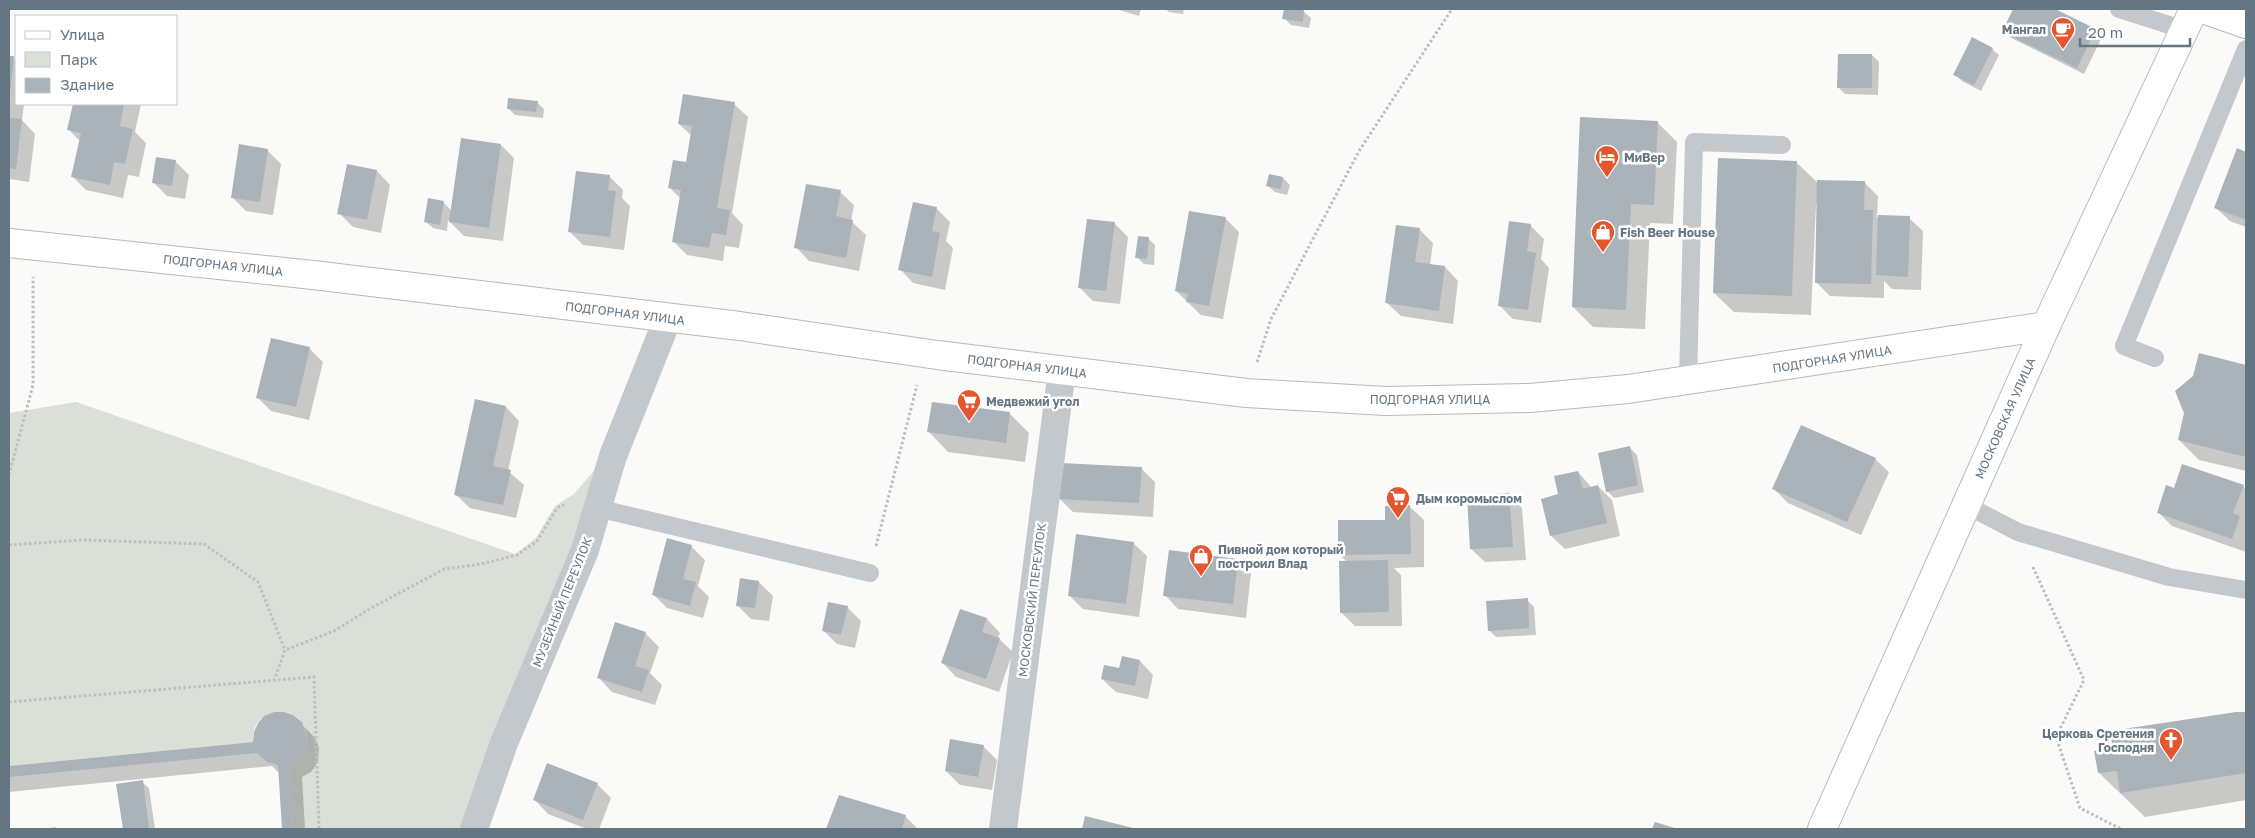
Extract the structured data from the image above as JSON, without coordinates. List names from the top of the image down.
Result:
{
  "streets": {
    "main road": ["ПОДГОРНАЯ УЛИЦА", "МОСКОВСКАЯ УЛИЦА"],
    "street": ["МОСКОВСКИЙ ПЕРЕУЛОК", "МУЗЕЙНЫЙ ПЕРЕУЛОК"]
  },
  "crossings": [
    ["ПОДГОРНАЯ УЛИЦА", "МОСКОВСКАЯ УЛИЦА"],
    ["ПОДГОРНАЯ УЛИЦА", "МОСКОВСКИЙ ПЕРЕУЛОК"],
    ["ПОДГОРНАЯ УЛИЦА", "МУЗЕЙНЫЙ ПЕРЕУЛОК"]
  ],
  "places": {
    "cafe": ["Мангал"],
    "hotel": ["МиВер"],
    "shop": ["Fish Beer House", "Пивной дом который построил Влад"],
    "supermarket": ["Медвежий угол", "Дым коромыслом"],
    "church": ["Церковь Сретения Господня"]
  },
  "legend": ["Улица", "Парк", "Здание"],
  "scale_bar": "20 m"
}
